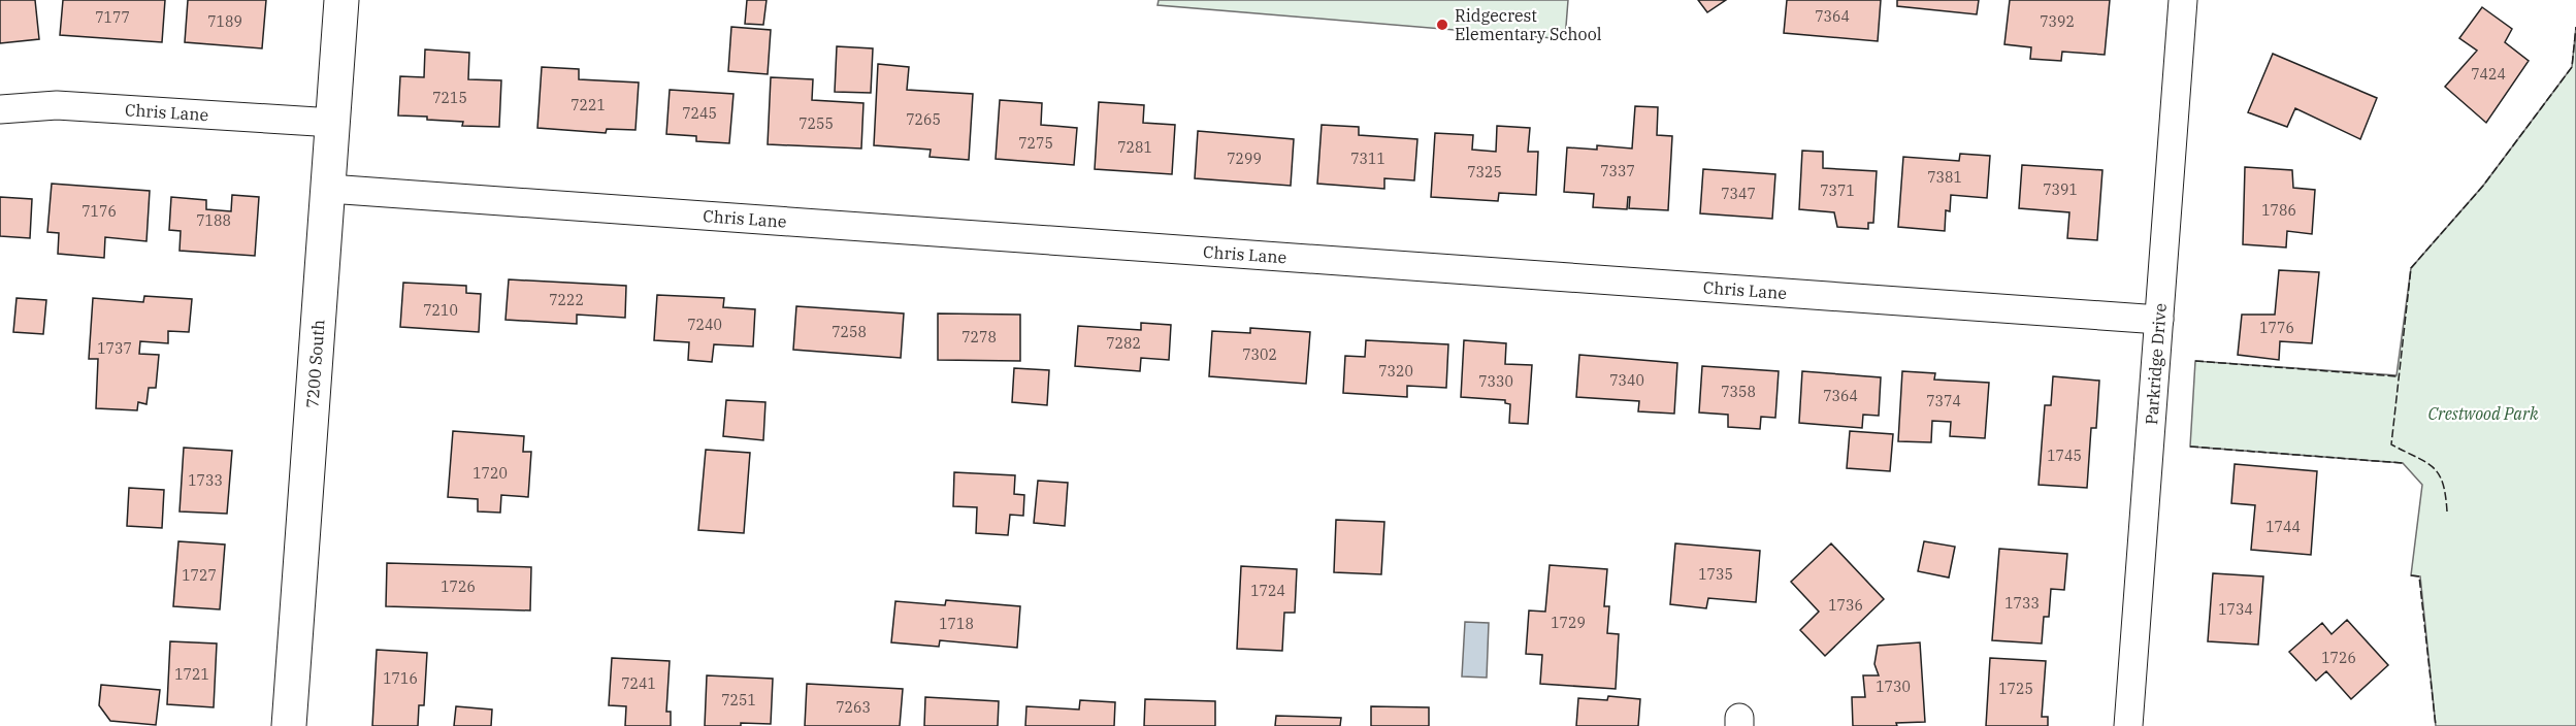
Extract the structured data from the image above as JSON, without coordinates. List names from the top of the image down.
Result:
{
  "streets": {
    "street": ["Chris Lane", "7200 South", "Parkridge Drive"]
  },
  "crossings": [
    ["Chris Lane", "7200 South"],
    ["Chris Lane", "Parkridge Drive"]
  ],
  "parks": ["Crestwood Park"],
  "places": ["Ridgecrest Elementary School"],
  "house_numbers": [
    "7364",
    "7177",
    "7189",
    "7392",
    "7424",
    "7215",
    "7221",
    "7245",
    "7265",
    "7255",
    "7275",
    "7281",
    "7299",
    "7311",
    "7337",
    "7325",
    "7381",
    "7391",
    "7371",
    "7347",
    "1786",
    "7176",
    "7188",
    "7222",
    "7210",
    "7240",
    "1776",
    "7258",
    "7278",
    "7282",
    "1737",
    "7302",
    "7320",
    "7340",
    "7330",
    "7358",
    "7364",
    "7374",
    "1745",
    "1720",
    "1733",
    "1744",
    "1735",
    "1727",
    "1726",
    "1724",
    "1733",
    "1736",
    "1734",
    "1729",
    "1718",
    "1726",
    "1721",
    "1716",
    "7241",
    "1730",
    "1725",
    "7251",
    "7263"
  ]
}
